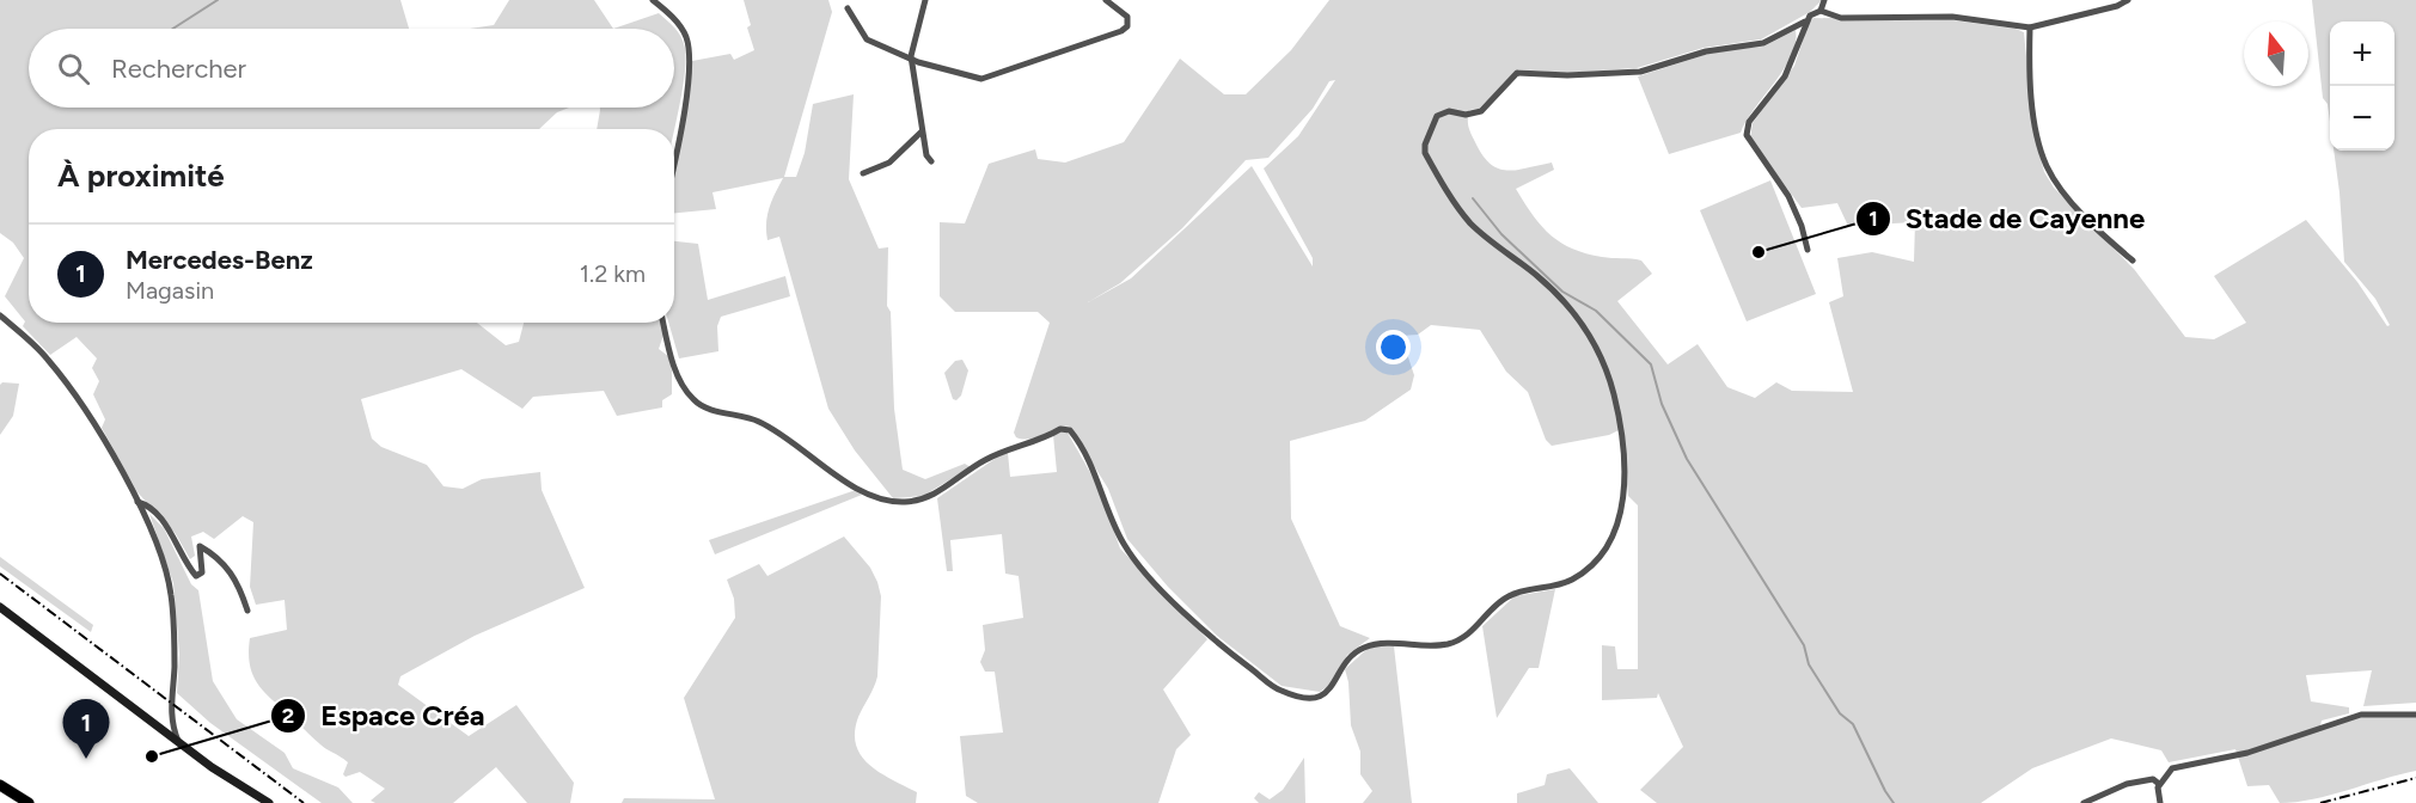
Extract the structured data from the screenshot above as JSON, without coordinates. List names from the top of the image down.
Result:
{
  "places": ["Stade de Cayenne", "Espace Créa"],
  "north": "top",
  "page": {
    "map_buttons": ["+", "−"],
    "search": "Rechercher",
    "heading": "À proximité",
    "list": [
      {
        "mark": "1",
        "name": "Mercedes-Benz",
        "note": "Magasin",
        "value": "1.2 km"
      }
    ],
    "pins": "1"
  }
}
